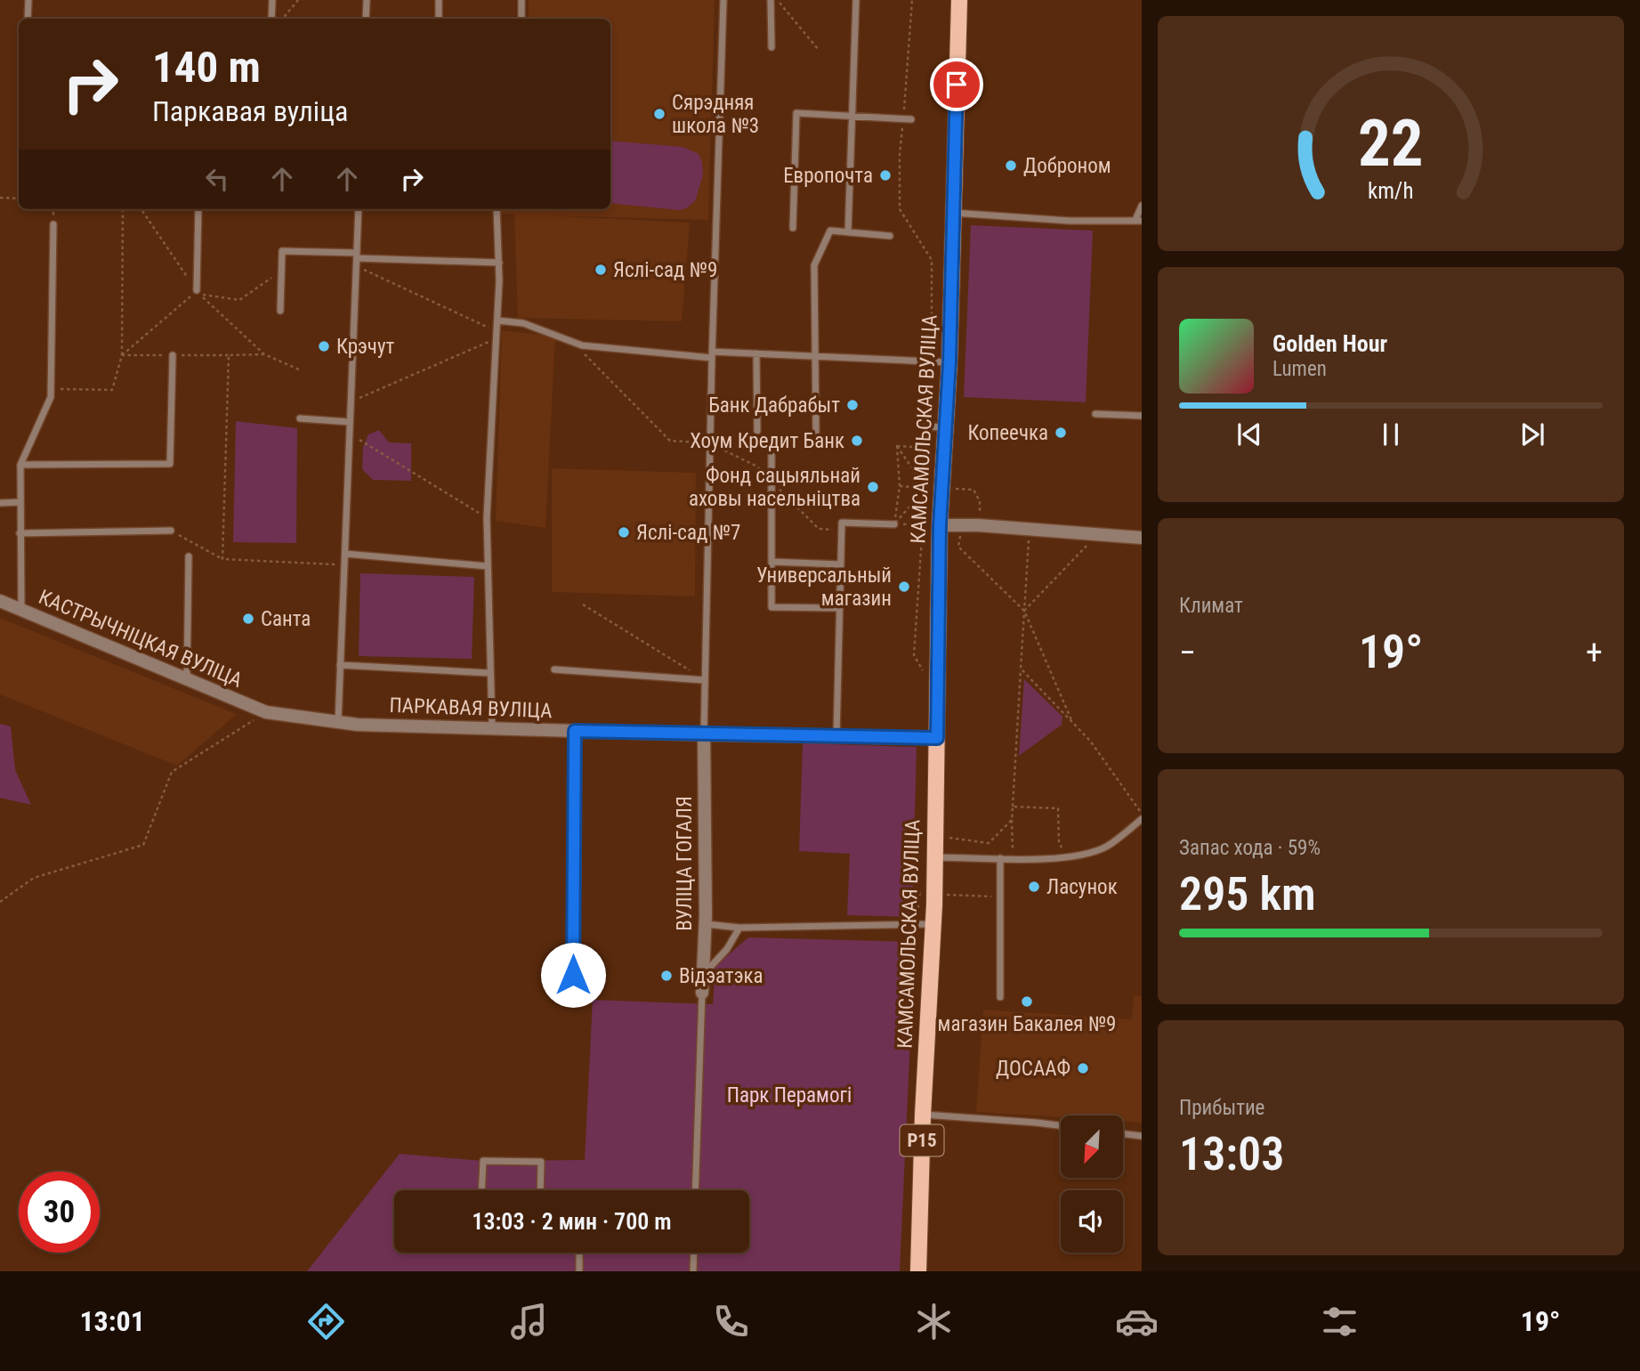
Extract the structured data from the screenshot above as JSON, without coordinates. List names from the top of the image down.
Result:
{
  "streets": {
    "main road": ["КАМСАМОЛЬСКАЯ ВУЛІЦА", "Р15"],
    "street": ["КАСТРЫЧНІЦКАЯ ВУЛІЦА", "ПАРКАВАЯ ВУЛІЦА", "ВУЛІЦА ГОГАЛЯ"]
  },
  "crossings": [
    ["КАМСАМОЛЬСКАЯ ВУЛІЦА", "ПАРКАВАЯ ВУЛІЦА"],
    ["КАСТРЫЧНІЦКАЯ ВУЛІЦА", "ПАРКАВАЯ ВУЛІЦА"],
    ["ПАРКАВАЯ ВУЛІЦА", "ВУЛІЦА ГОГАЛЯ"]
  ],
  "parks": ["Парк Перамогі"],
  "places": [
    "Сярэдняя школа №3",
    "Доброном",
    "Европочта",
    "Яслі-сад №9",
    "Крэчут",
    "Банк Дабрабыт",
    "Копеечка",
    "Хоум Кредит Банк",
    "Фонд сацыяльнай аховы насельніцтва",
    "Яслі-сад №7",
    "Универсальный магазин",
    "Санта",
    "Ласунок",
    "Відэатэка",
    "магазин Бакалея №9",
    "ДОСААФ"
  ],
  "north": "bottom left",
  "page": {
    "turn": ["140 m", "Паркавая вуліца"],
    "song": ["Golden Hour", "Lumen"],
    "tile": [
      "Климат",
      ["Запас хода · 59%", "295 km"],
      ["Прибытие", "13:03"]
    ],
    "heat": ["−", "19°", "+"],
    "limit": "30",
    "trip": "13:03 · 2 мин · 700 m",
    "tabs": ["13:01", "19°"],
    "gauge": ["22", "km/h"]
  }
}
